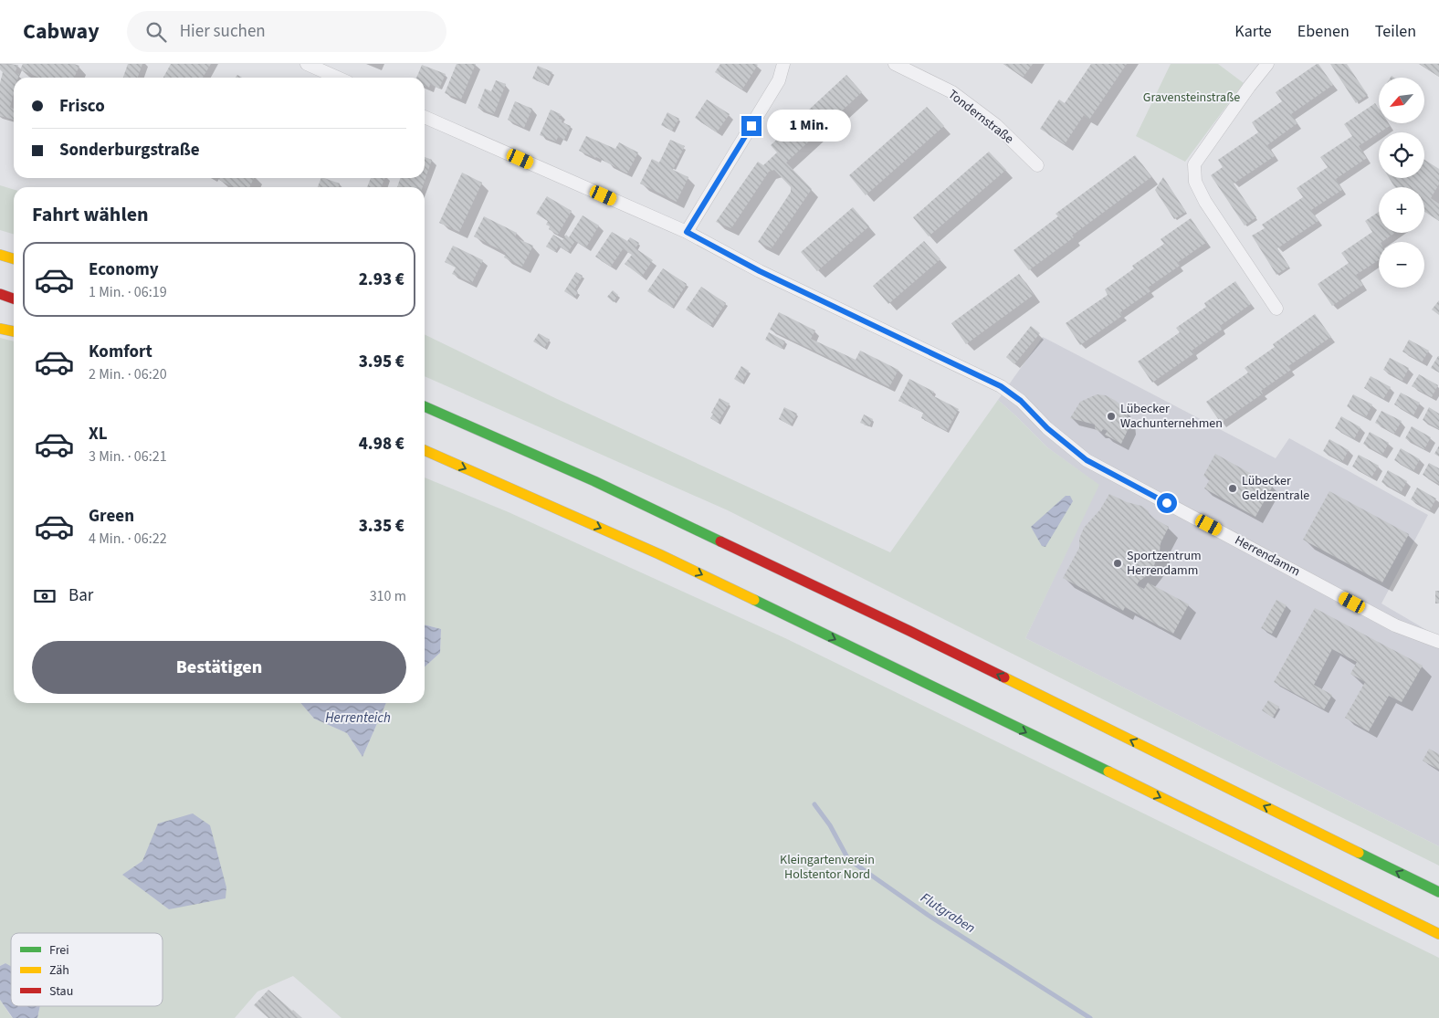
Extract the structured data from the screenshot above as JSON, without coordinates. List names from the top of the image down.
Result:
{
  "streets": {
    "street": ["Tondernstraße", "Herrendamm"]
  },
  "water": ["Herrenteich", "Flutgraben"],
  "parks": ["Gravensteinstraße", "Kleingartenverein Holstentor Nord"],
  "places": ["Lübecker Wachunternehmen", "Lübecker Geldzentrale", "Sportzentrum Herrendamm"],
  "legend": ["Frei", "Zäh", "Stau"],
  "north": "bottom left",
  "page": {
    "header": "Cabway",
    "search": "Hier suchen",
    "nav": ["Karte", "Ebenen", "Teilen"],
    "map_buttons": ["+", "−"],
    "banner": ["Frisco", "Sonderburgstraße"],
    "bubble": "1 Min.",
    "heading": "Fahrt wählen",
    "list": [
      {
        "name": "Economy",
        "note": "1 Min. · 06:19",
        "value": "2.93 €"
      },
      {
        "name": "Komfort",
        "note": "2 Min. · 06:20",
        "value": "3.95 €"
      },
      {
        "name": "XL",
        "note": "3 Min. · 06:21",
        "value": "4.98 €"
      },
      {
        "name": "Green",
        "note": "4 Min. · 06:22",
        "value": "3.35 €"
      }
    ],
    "pay": ["Bar", "310 m"],
    "buttons": "Bestätigen"
  }
}
